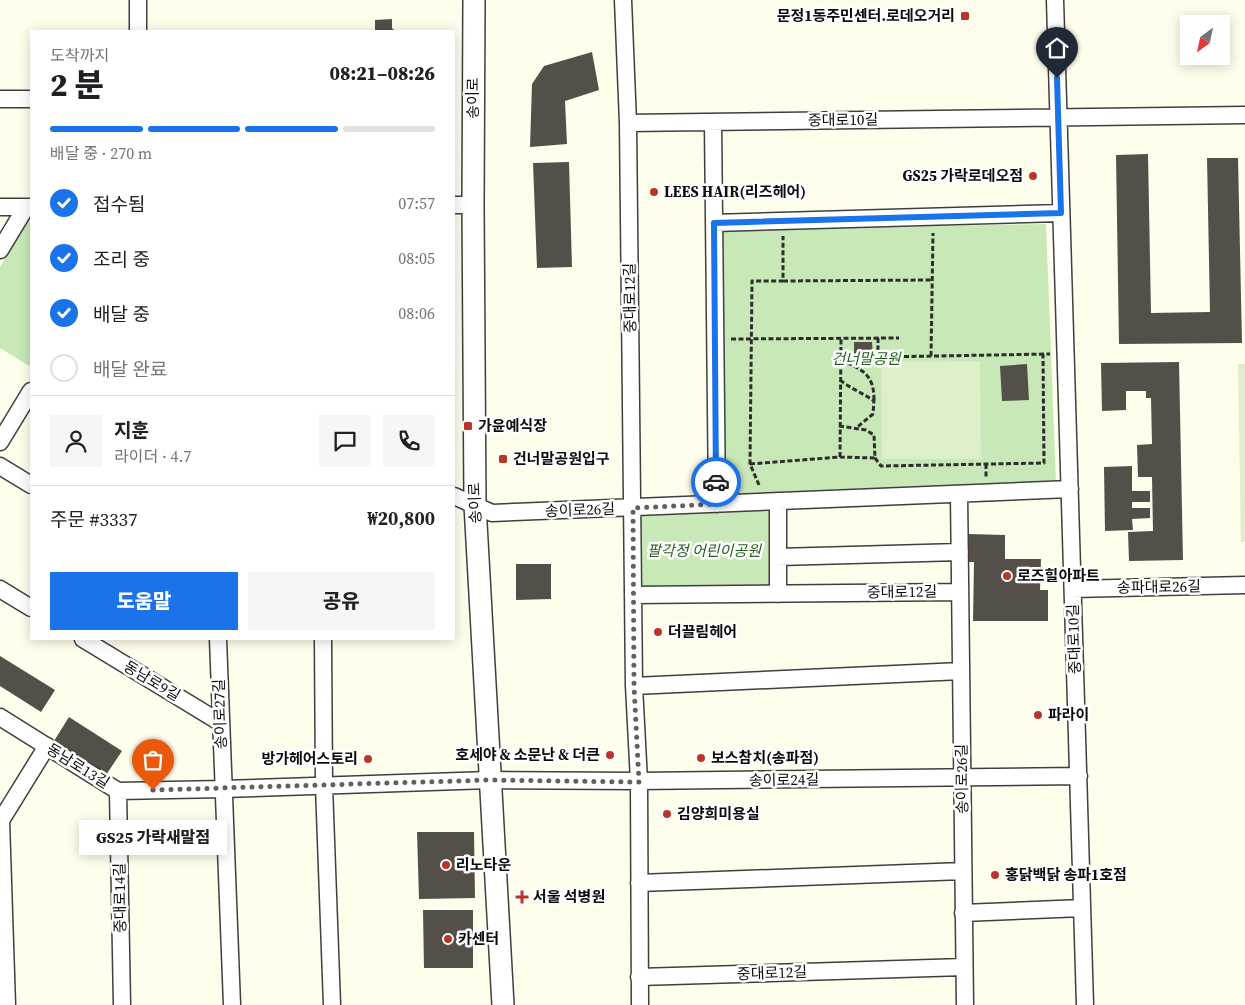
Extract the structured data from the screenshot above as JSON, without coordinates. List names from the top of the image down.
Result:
{
  "streets": {
    "street": [
      "송이로",
      "중대로10길",
      "중대로12길",
      "송이로26길",
      "송파대로26길",
      "동남로9길",
      "송이로27길",
      "동남로13길",
      "송이로24길",
      "중대로14길"
    ]
  },
  "crossings": [
    ["송이로", "송이로26길"],
    ["송이로", "동남로13길"],
    ["송이로", "송이로24길"],
    ["중대로10길", "중대로12길"],
    ["중대로10길", "송이로26길"],
    ["중대로10길", "송파대로26길"],
    ["중대로10길", "송이로24길"],
    ["중대로12길", "송이로26길"],
    ["중대로12길", "송이로24길"],
    ["송이로26길", "송이로24길"],
    ["동남로9길", "송이로27길"],
    ["송이로27길", "동남로13길"],
    ["동남로13길", "송이로24길"],
    ["동남로13길", "중대로14길"]
  ],
  "parks": ["건너말공원", "팔각정 어린이공원"],
  "places": {
    "transit": ["문정1동주민센터.로데오거리", "가윤예식장", "건너말공원입구"],
    "other": [
      "GS25 가락로데오점",
      "LEES HAIR(리즈헤어)",
      "로즈힐아파트",
      "더끌림헤어",
      "파라이",
      "호세야 & 소문난 & 더큰",
      "보스참치(송파점)",
      "방가헤어스토리",
      "GS25 가락새말점",
      "김양희미용실",
      "리노타운",
      "홍닭백닭 송파1호점",
      "카센터"
    ],
    "health": ["서울 석병원"]
  },
  "north": "bottom left",
  "page": {
    "heading": ["2 분", "도착까지", "08:21–08:26"],
    "panel": [
      "지훈",
      "라이더 · 4.7",
      "주문 #3337",
      "₩20,800"
    ],
    "bar": "배달 중 · 270 m",
    "list": [
      ["접수됨", "07:57"],
      ["조리 중", "08:05"],
      ["배달 중", "08:06"],
      "배달 완료"
    ],
    "buttons": ["도움말", "공유"],
    "bubble": "GS25 가락새말점"
  }
}
